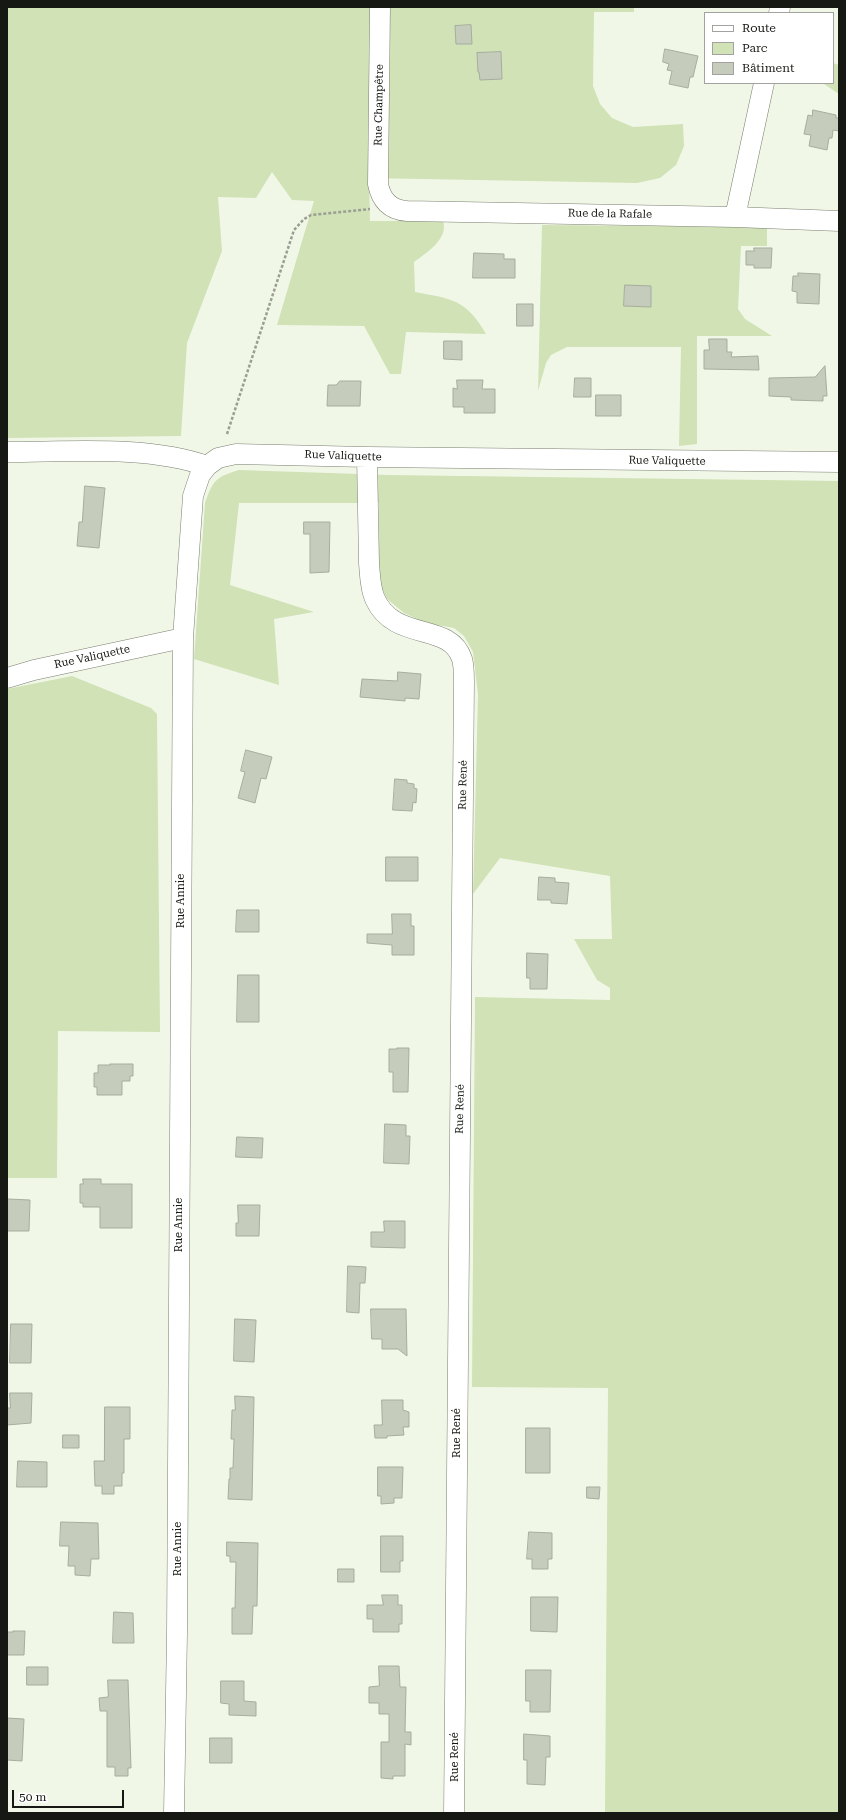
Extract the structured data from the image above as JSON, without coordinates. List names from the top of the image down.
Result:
{
  "streets": {
    "street": [
      "Rue Champêtre",
      "Rue de la Rafale",
      "Rue Valiquette",
      "Rue René",
      "Rue Annie"
    ]
  },
  "crossings": [
    ["Rue Champêtre", "Rue de la Rafale"],
    ["Rue Valiquette", "Rue René"],
    ["Rue Valiquette", "Rue Annie"]
  ],
  "legend": ["Route", "Parc", "Bâtiment"],
  "scale_bar": "50 m"
}
